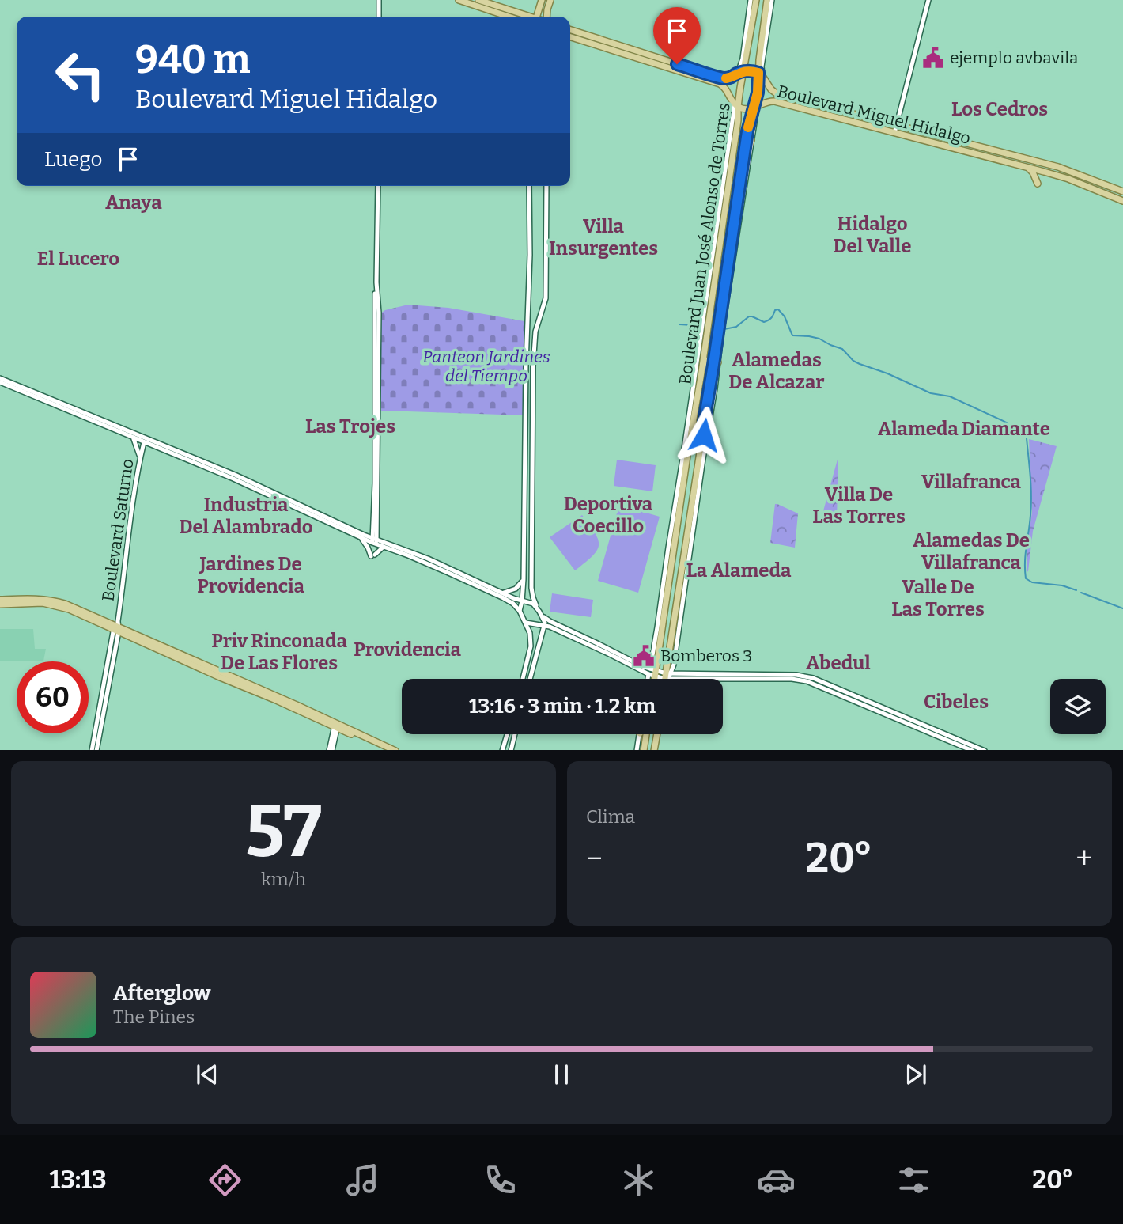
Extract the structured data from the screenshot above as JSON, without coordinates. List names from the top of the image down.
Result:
{
  "streets": {
    "main road": ["Boulevard Miguel Hidalgo", "Boulevard Juan José Alonso de Torres"],
    "street": ["Boulevard Saturno"]
  },
  "crossings": [
    ["Boulevard Miguel Hidalgo", "Boulevard Juan José Alonso de Torres"]
  ],
  "districts": [
    "Los Cedros",
    "Anaya",
    "Hidalgo Del Valle",
    "Villa Insurgentes",
    "El Lucero",
    "Alamedas De Alcazar",
    "Las Trojes",
    "Alameda Diamante",
    "Villafranca",
    "Villa De Las Torres",
    "Deportiva Coecillo",
    "Industria Del Alambrado",
    "Alamedas De Villafranca",
    "Jardines De Providencia",
    "La Alameda",
    "Valle De Las Torres",
    "Priv Rinconada De Las Flores",
    "Providencia",
    "Abedul",
    "Cibeles"
  ],
  "parks": ["Panteon Jardines del Tiempo"],
  "places": {
    "public building": ["ejemplo avbavila", "Bomberos 3"]
  },
  "page": {
    "turn": ["940 m", "Boulevard Miguel Hidalgo"],
    "then": "Luego",
    "limit": "60",
    "trip": "13:16 · 3 min · 1.2 km",
    "tile": [
      ["57", "km/h"],
      "Clima"
    ],
    "heat": ["−", "20°", "+"],
    "song": ["Afterglow", "The Pines"],
    "tabs": ["13:13", "20°"]
  }
}
